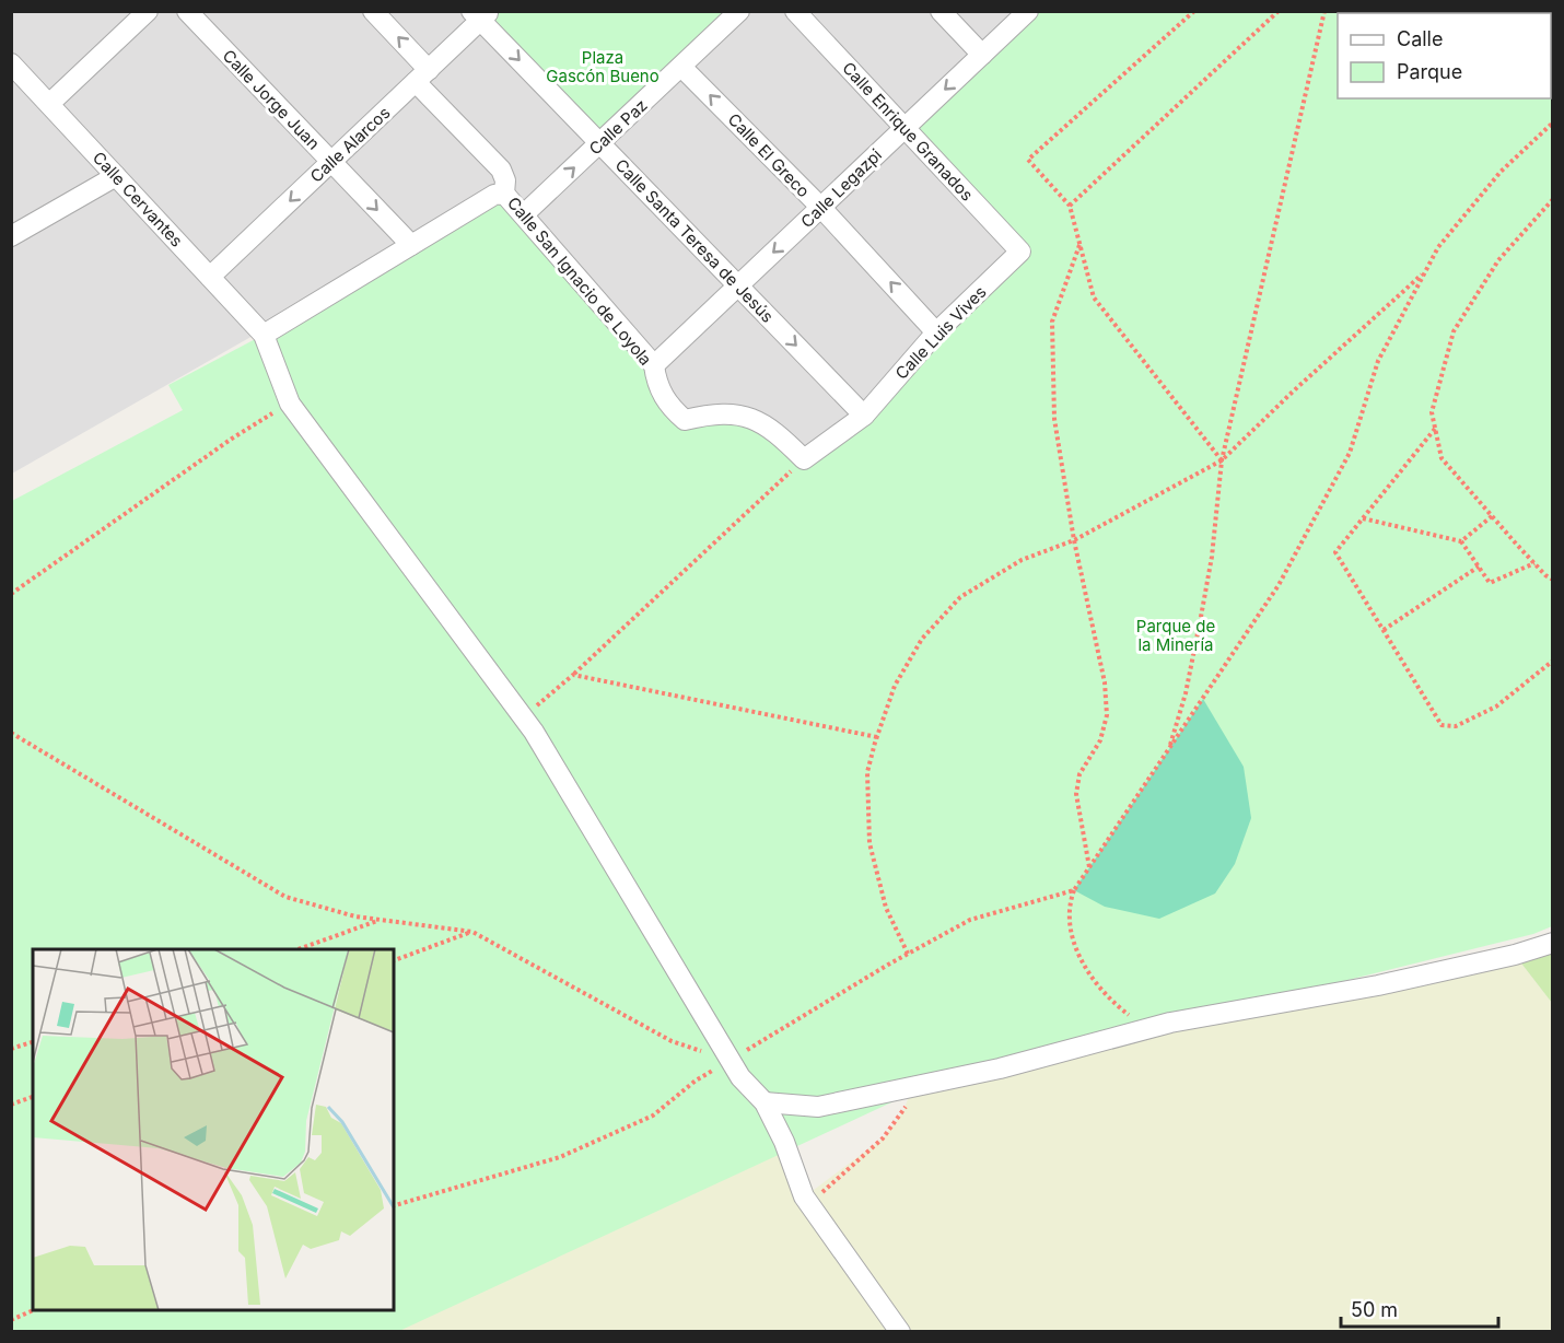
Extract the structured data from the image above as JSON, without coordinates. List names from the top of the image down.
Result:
{
  "streets": {
    "street": [
      "Calle Jorge Juan",
      "Calle Paz",
      "Calle Enrique Granados",
      "Calle Alarcos",
      "Calle El Greco",
      "Calle Legazpi",
      "Calle Cervantes",
      "Calle Santa Teresa de Jesús",
      "Calle San Ignacio de Loyola",
      "Calle Luis Vives"
    ]
  },
  "crossings": [
    ["Calle Jorge Juan", "Calle Alarcos"],
    ["Calle Paz", "Calle El Greco"],
    ["Calle Paz", "Calle Santa Teresa de Jesús"],
    ["Calle Paz", "Calle San Ignacio de Loyola"],
    ["Calle Enrique Granados", "Calle Legazpi"],
    ["Calle Enrique Granados", "Calle Luis Vives"],
    ["Calle Alarcos", "Calle Cervantes"],
    ["Calle Alarcos", "Calle Santa Teresa de Jesús"],
    ["Calle Alarcos", "Calle San Ignacio de Loyola"],
    ["Calle El Greco", "Calle Legazpi"],
    ["Calle El Greco", "Calle Luis Vives"],
    ["Calle Legazpi", "Calle Santa Teresa de Jesús"],
    ["Calle Legazpi", "Calle San Ignacio de Loyola"],
    ["Calle Santa Teresa de Jesús", "Calle Luis Vives"]
  ],
  "one_way": [
    "Calle Jorge Juan",
    "Calle Paz",
    "Calle El Greco",
    "Calle Legazpi",
    "Calle Santa Teresa de Jesús"
  ],
  "parks": ["Plaza Gascón Bueno", "Parque de la Minería"],
  "legend": ["Calle", "Parque"],
  "scale_bar": "50 m"
}
